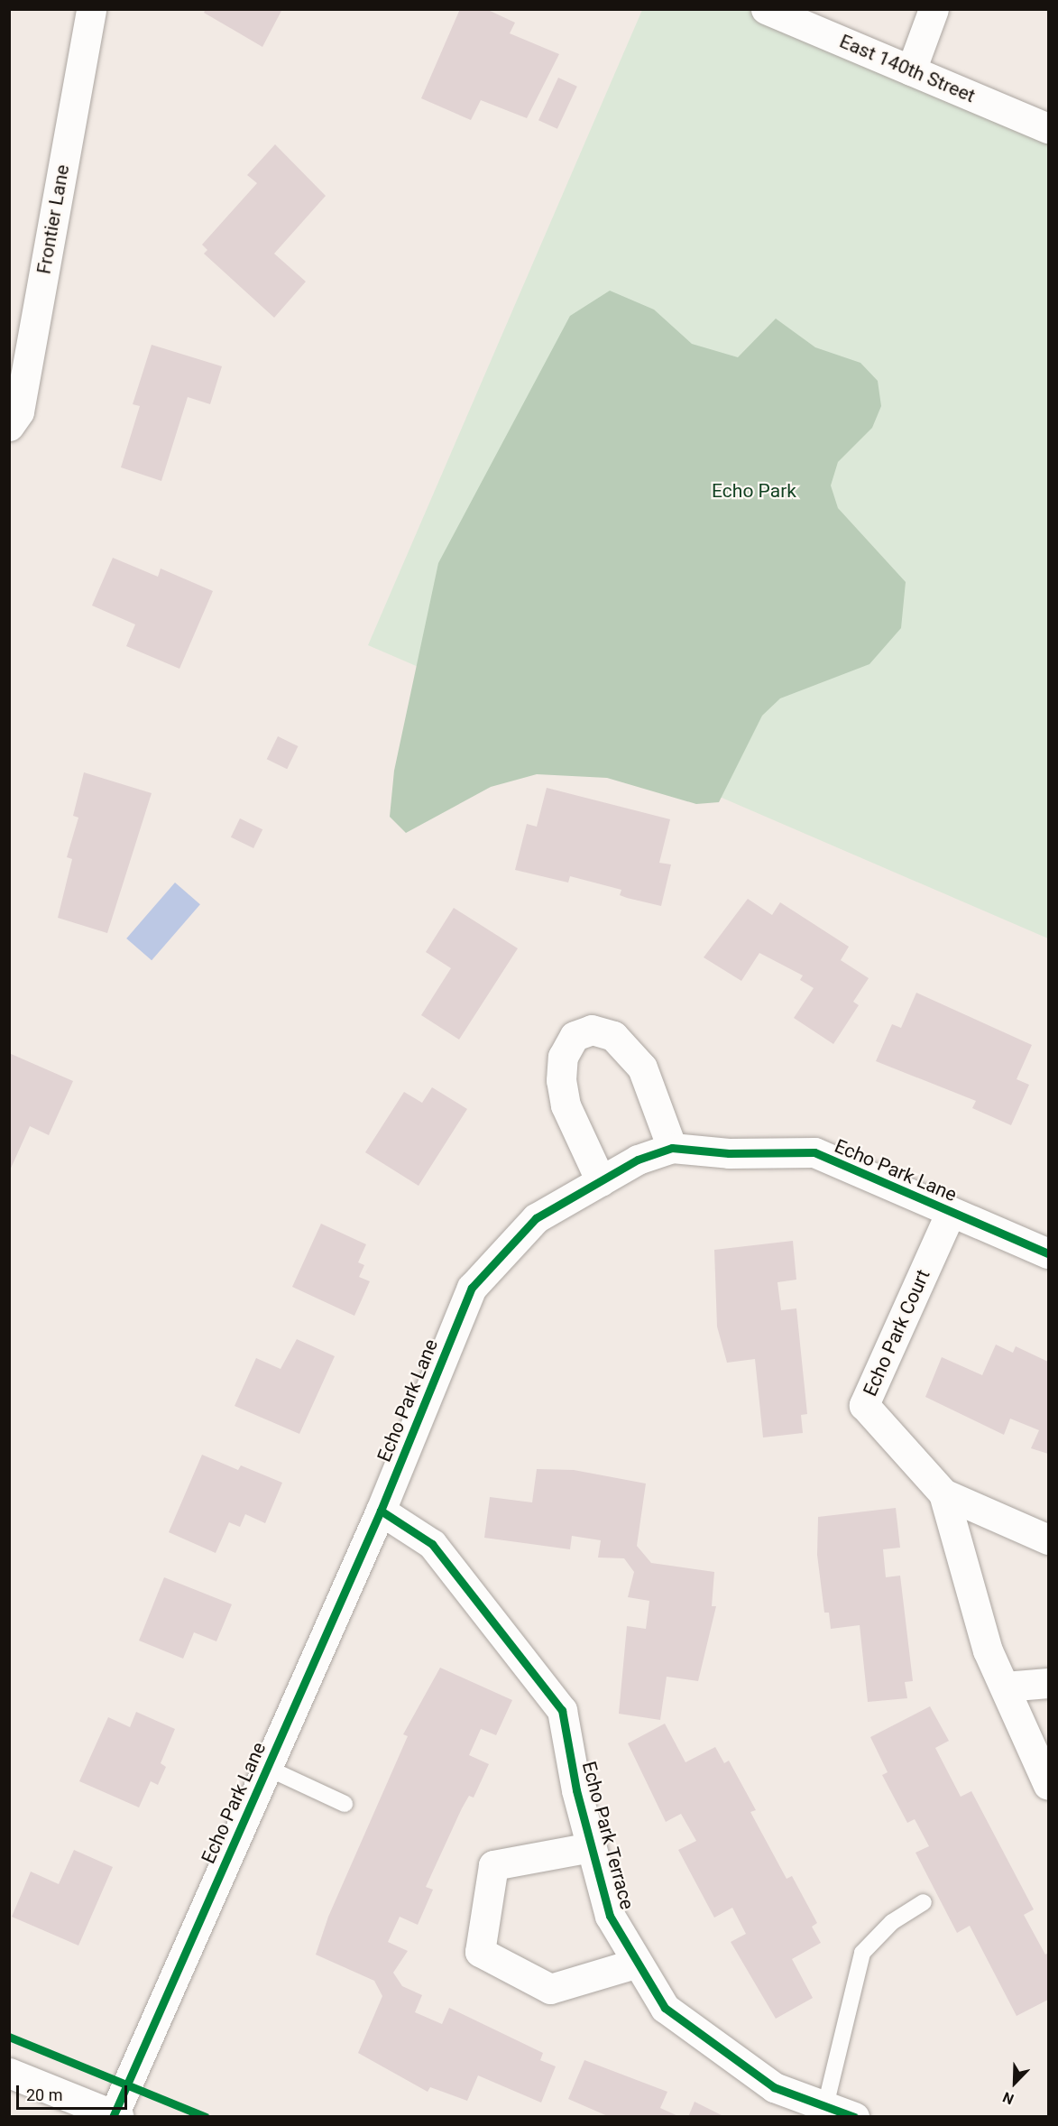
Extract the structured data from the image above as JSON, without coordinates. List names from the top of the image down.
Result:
{
  "streets": {
    "street": [
      "East 140th Street",
      "Frontier Lane",
      "Echo Park Lane",
      "Echo Park Court",
      "Echo Park Terrace"
    ]
  },
  "crossings": [
    ["Echo Park Lane", "Echo Park Court"],
    ["Echo Park Lane", "Echo Park Terrace"]
  ],
  "parks": ["Echo Park"],
  "scale_bar": "20 m",
  "north": "bottom left"
}
